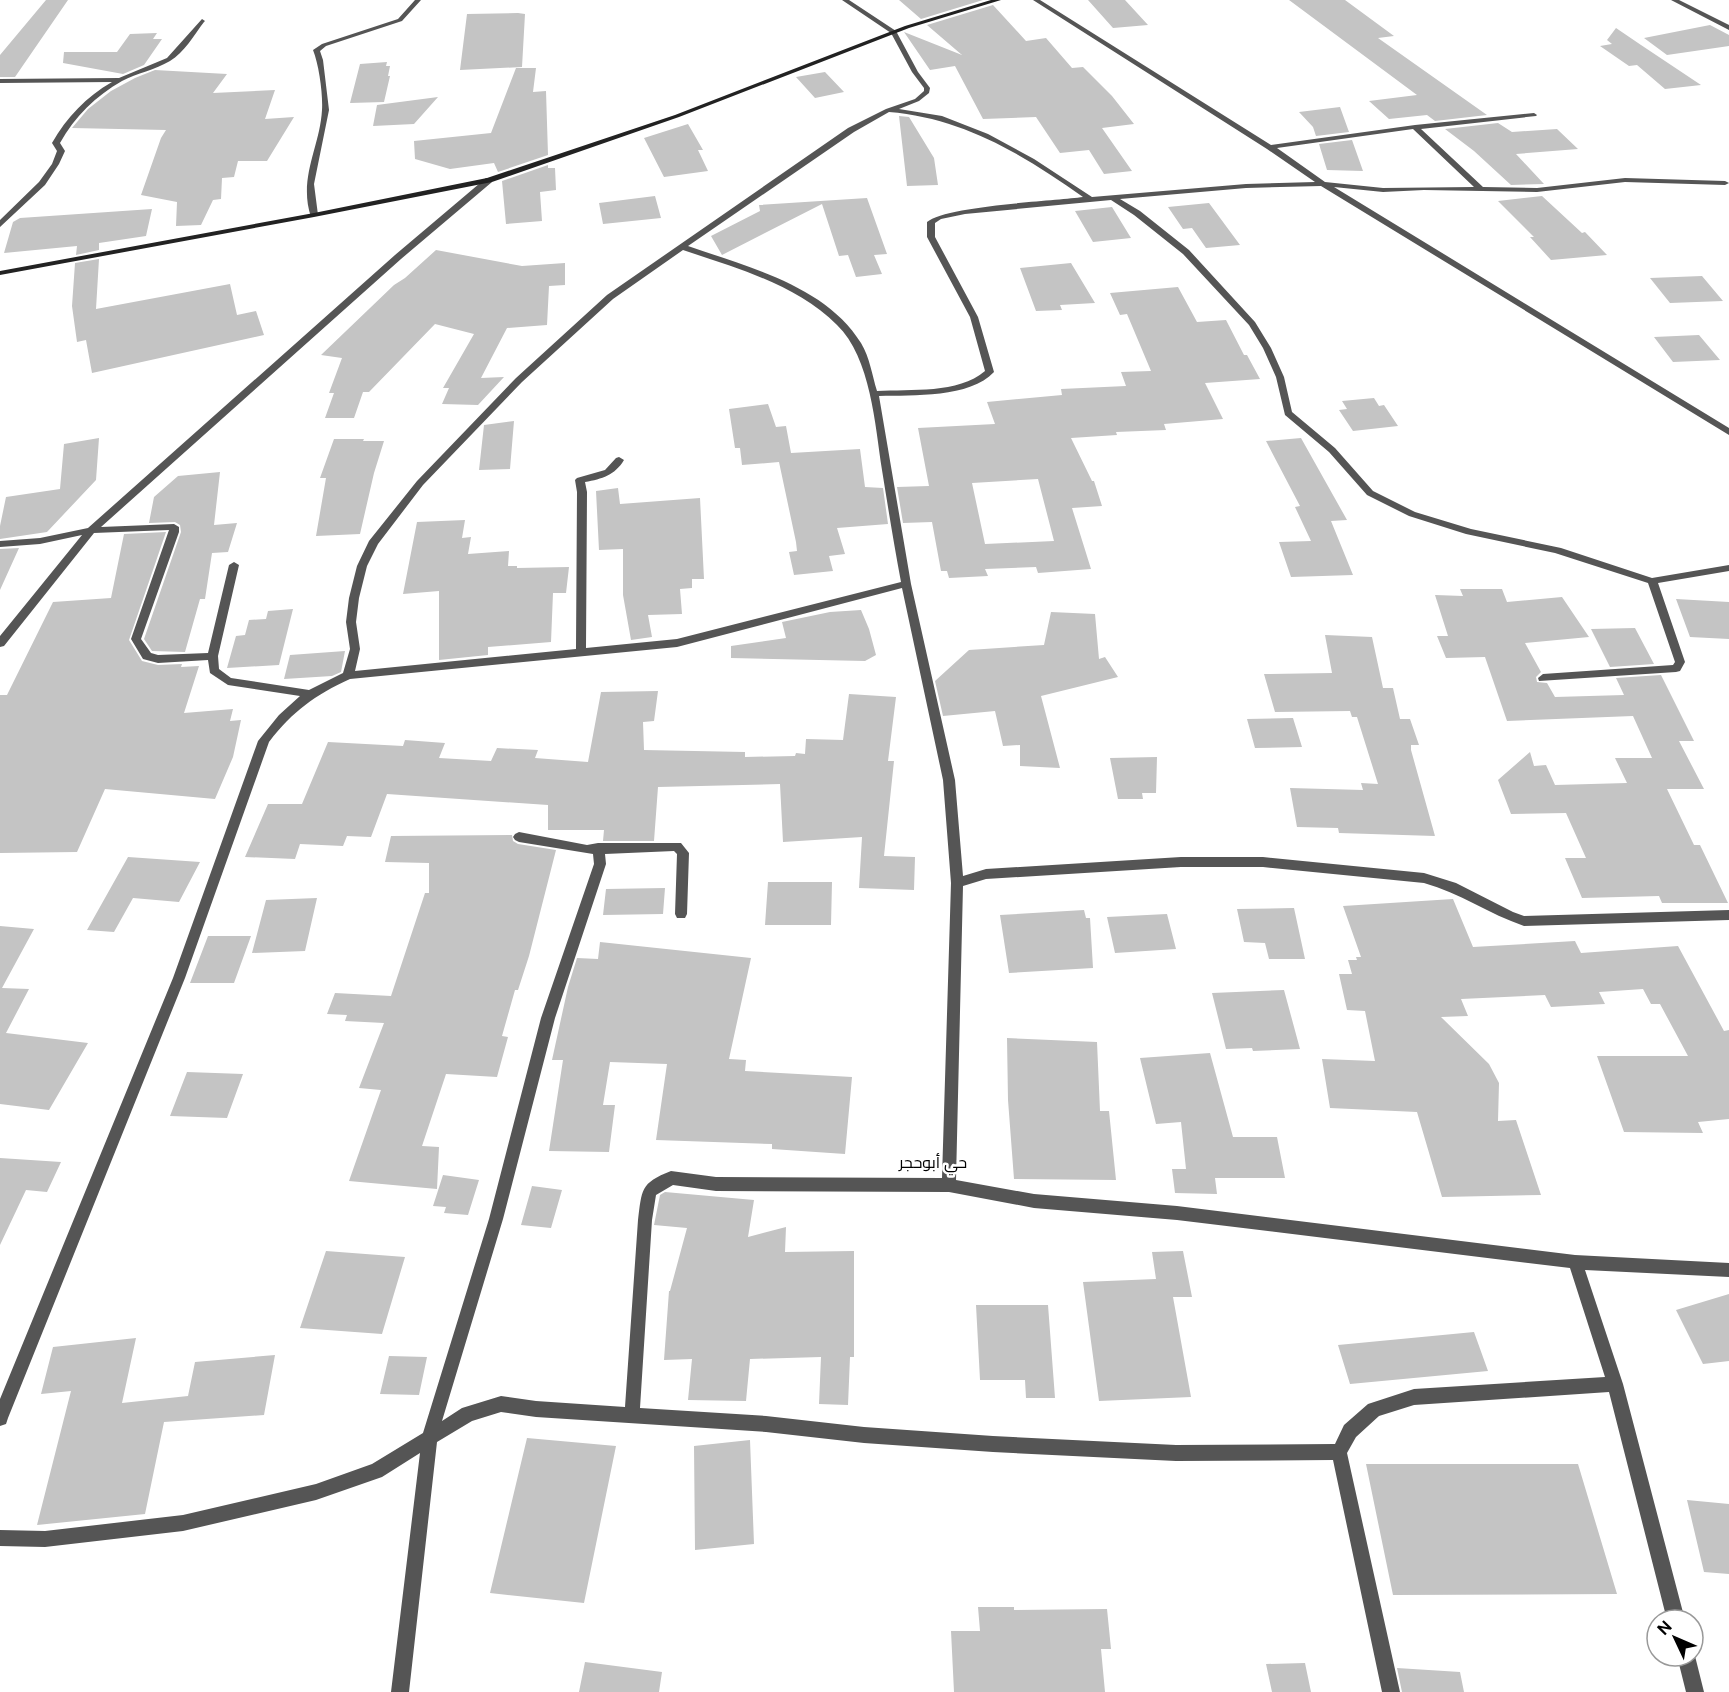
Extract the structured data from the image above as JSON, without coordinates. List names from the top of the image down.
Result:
{
  "districts": ["حي أبوحجر"],
  "north": "top left"
}
